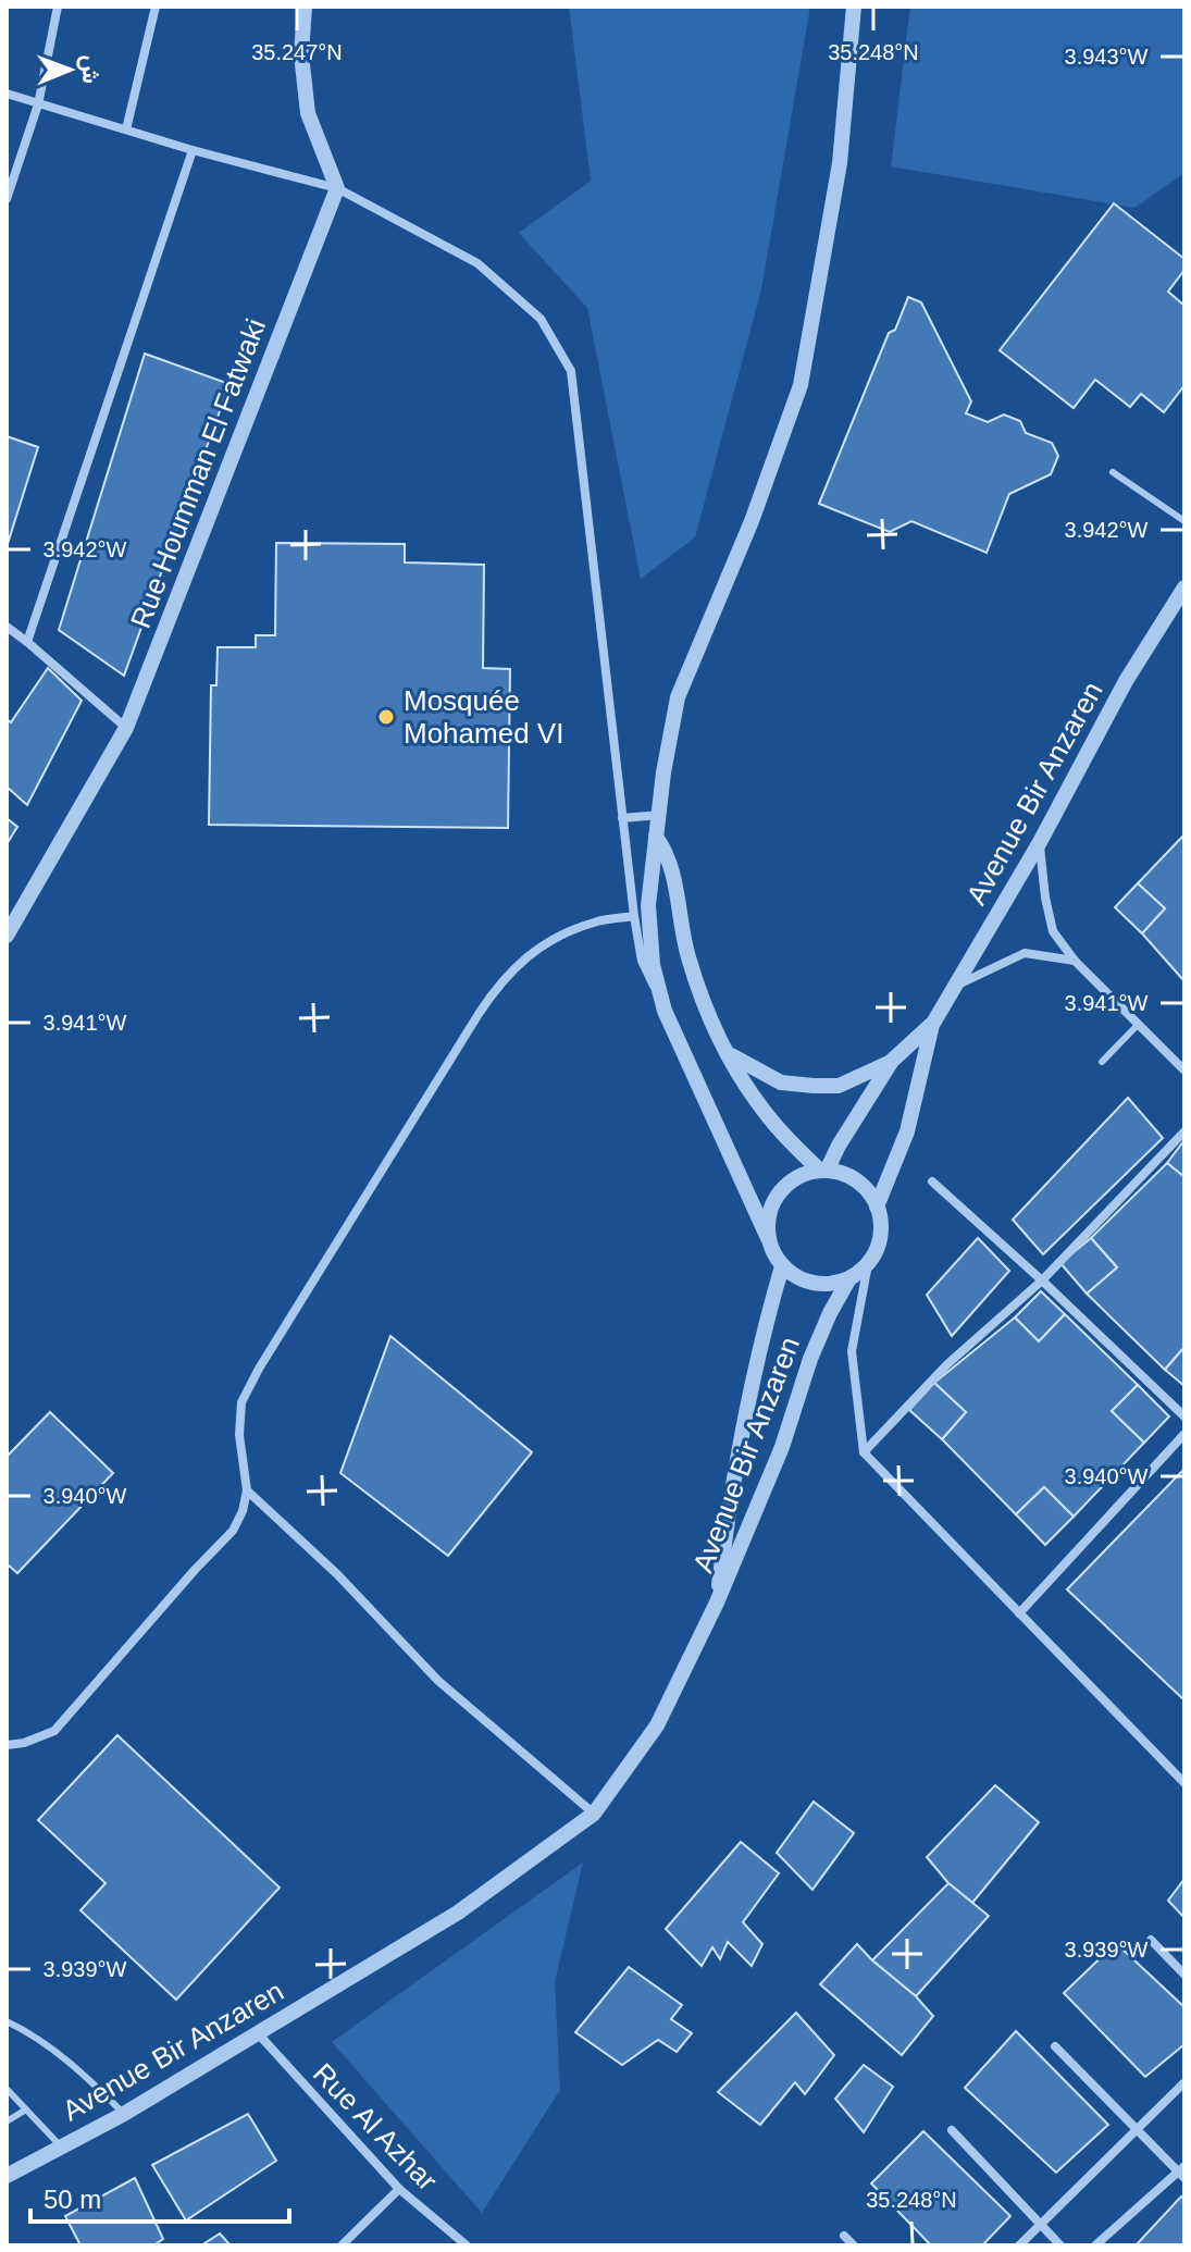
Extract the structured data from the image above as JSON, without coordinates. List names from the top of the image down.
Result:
{
  "streets": {
    "street": ["Rue Houmman El Fatwaki", "Avenue Bir Anzaren", "Rue Al Azhar"]
  },
  "crossings": [
    ["Avenue Bir Anzaren", "Rue Al Azhar"]
  ],
  "places": ["Mosquée Mohamed VI"],
  "scale_bar": "50 m",
  "north": "right",
  "coordinates": [
    "35.247°N",
    "35.248°N",
    "3.943°W",
    "3.942°W",
    "3.941°W",
    "3.940°W",
    "3.939°W"
  ]
}
